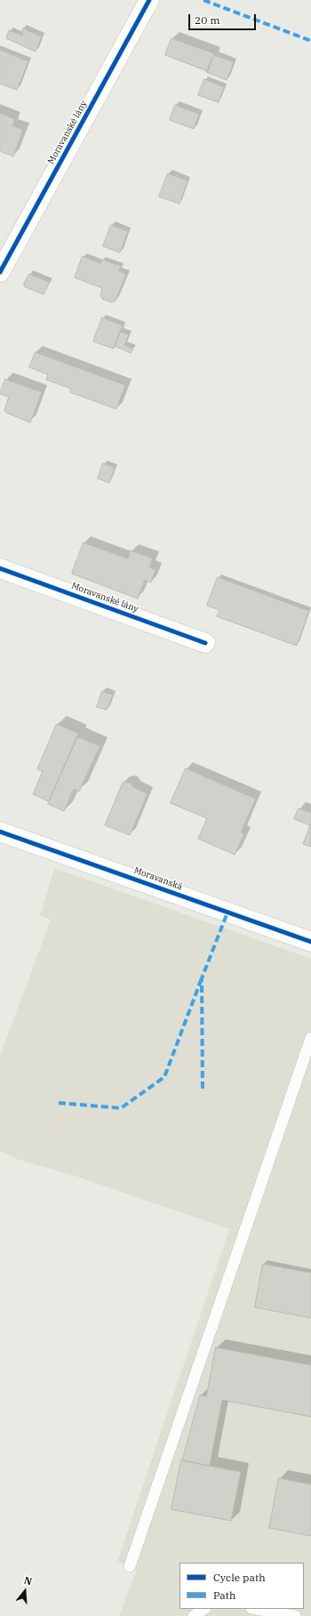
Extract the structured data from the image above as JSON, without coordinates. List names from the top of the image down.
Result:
{
  "streets": {
    "street": ["Moravanské lány", "Moravanská"]
  },
  "legend": ["Cycle path", "Path"],
  "scale_bar": "20 m",
  "north": "top"
}
